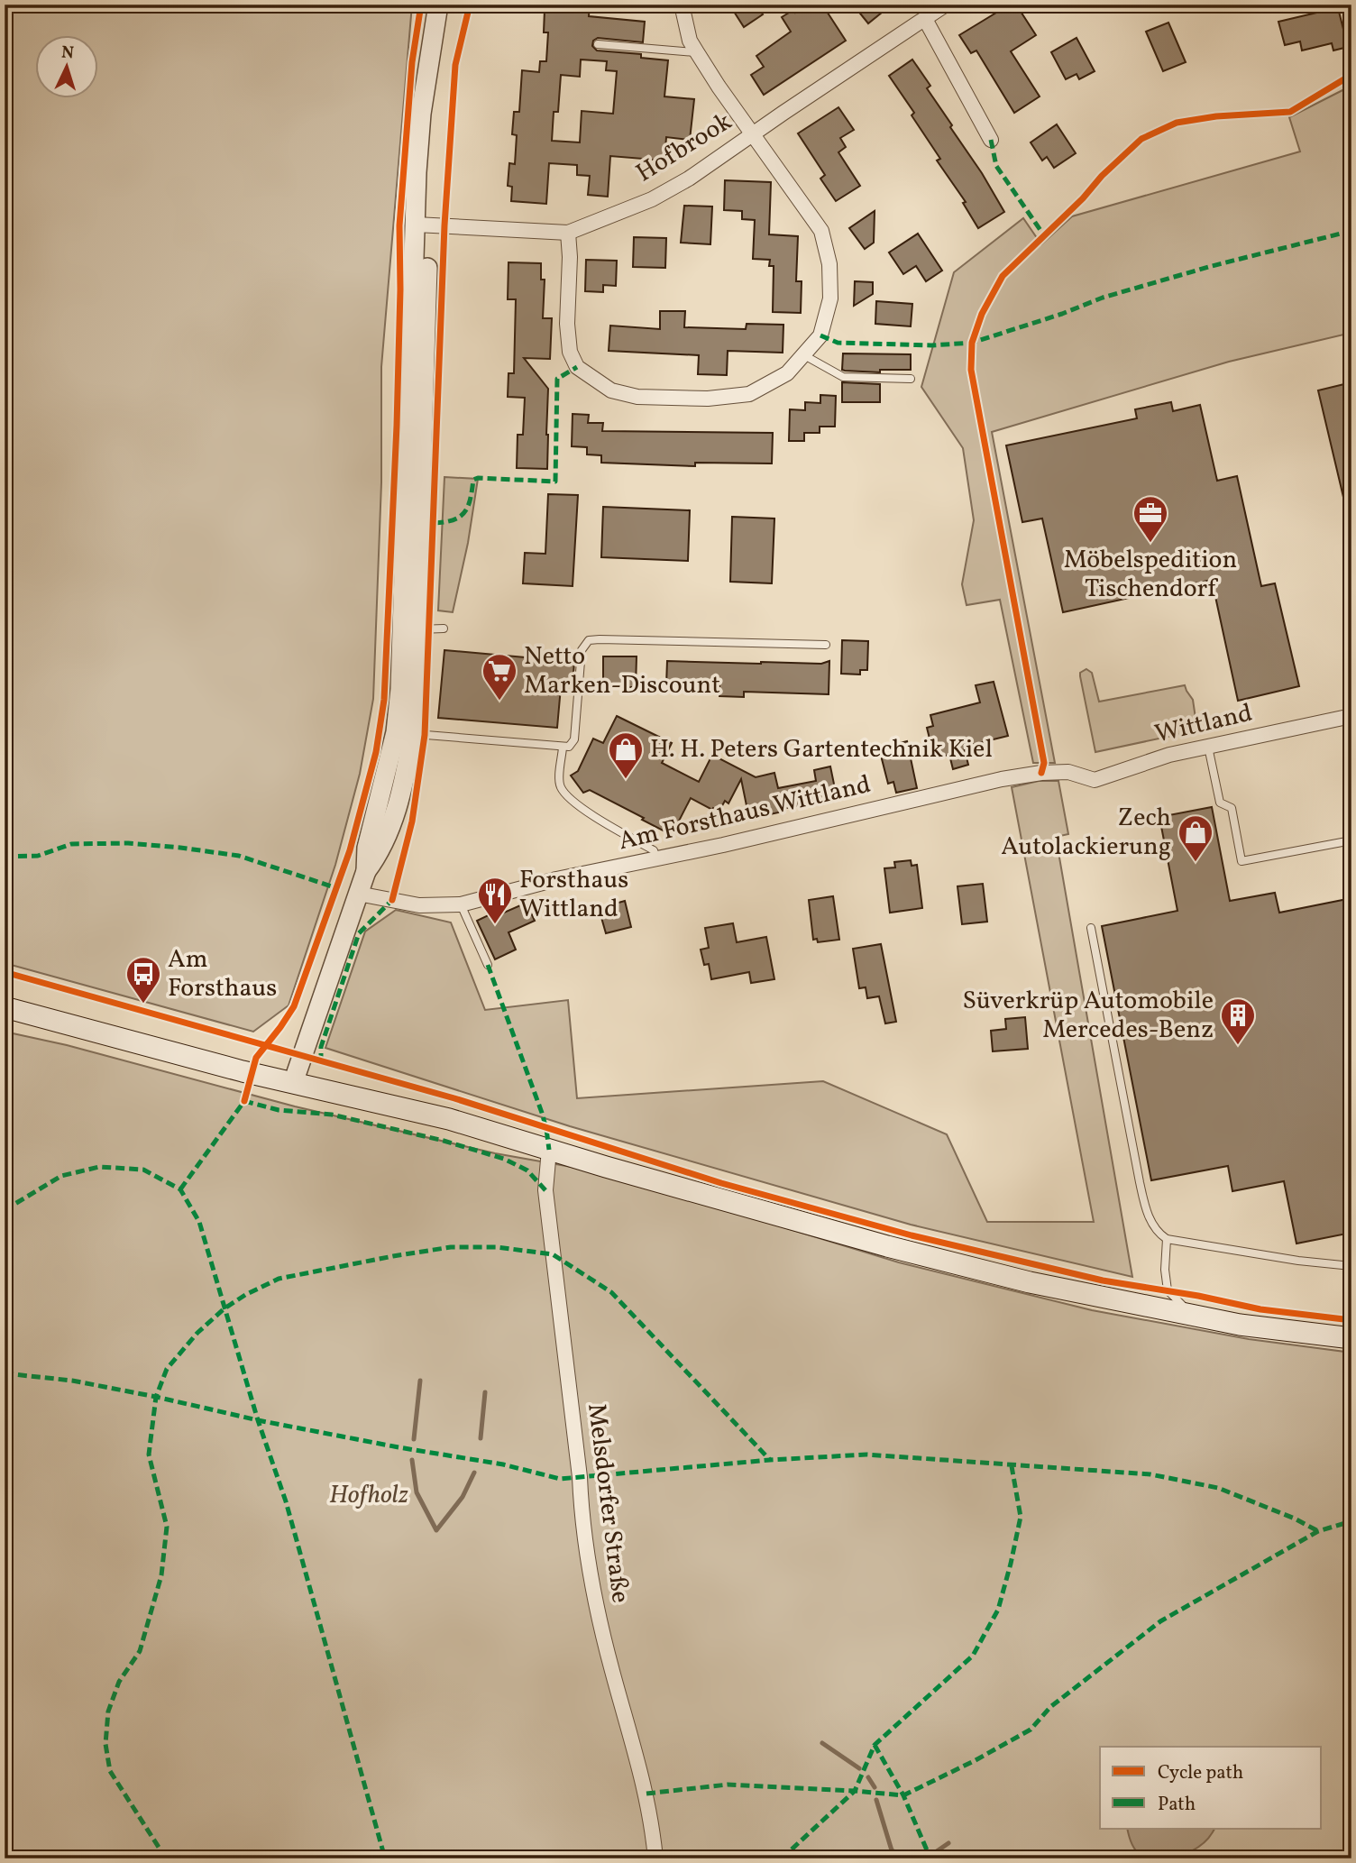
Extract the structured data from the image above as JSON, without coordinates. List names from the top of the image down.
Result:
{
  "streets": {
    "street": [
      "Hofbrook",
      "Wittland",
      "Am Forsthaus Wittland",
      "Melsdorfer Straße"
    ]
  },
  "crossings": [
    ["Wittland", "Am Forsthaus Wittland"]
  ],
  "parks": ["Hofholz"],
  "places": {
    "office": ["Möbelspedition Tischendorf"],
    "supermarket": ["Netto Marken-Discount"],
    "shop": ["H. H. Peters Gartentechnik Kiel", "Zech Autolackierung"],
    "restaurant": ["Forsthaus Wittland"],
    "bus stop": ["Am Forsthaus"],
    "building": ["Süverkrüp Automobile Mercedes-Benz"]
  },
  "legend": ["Cycle path", "Path"],
  "north": "top"
}
